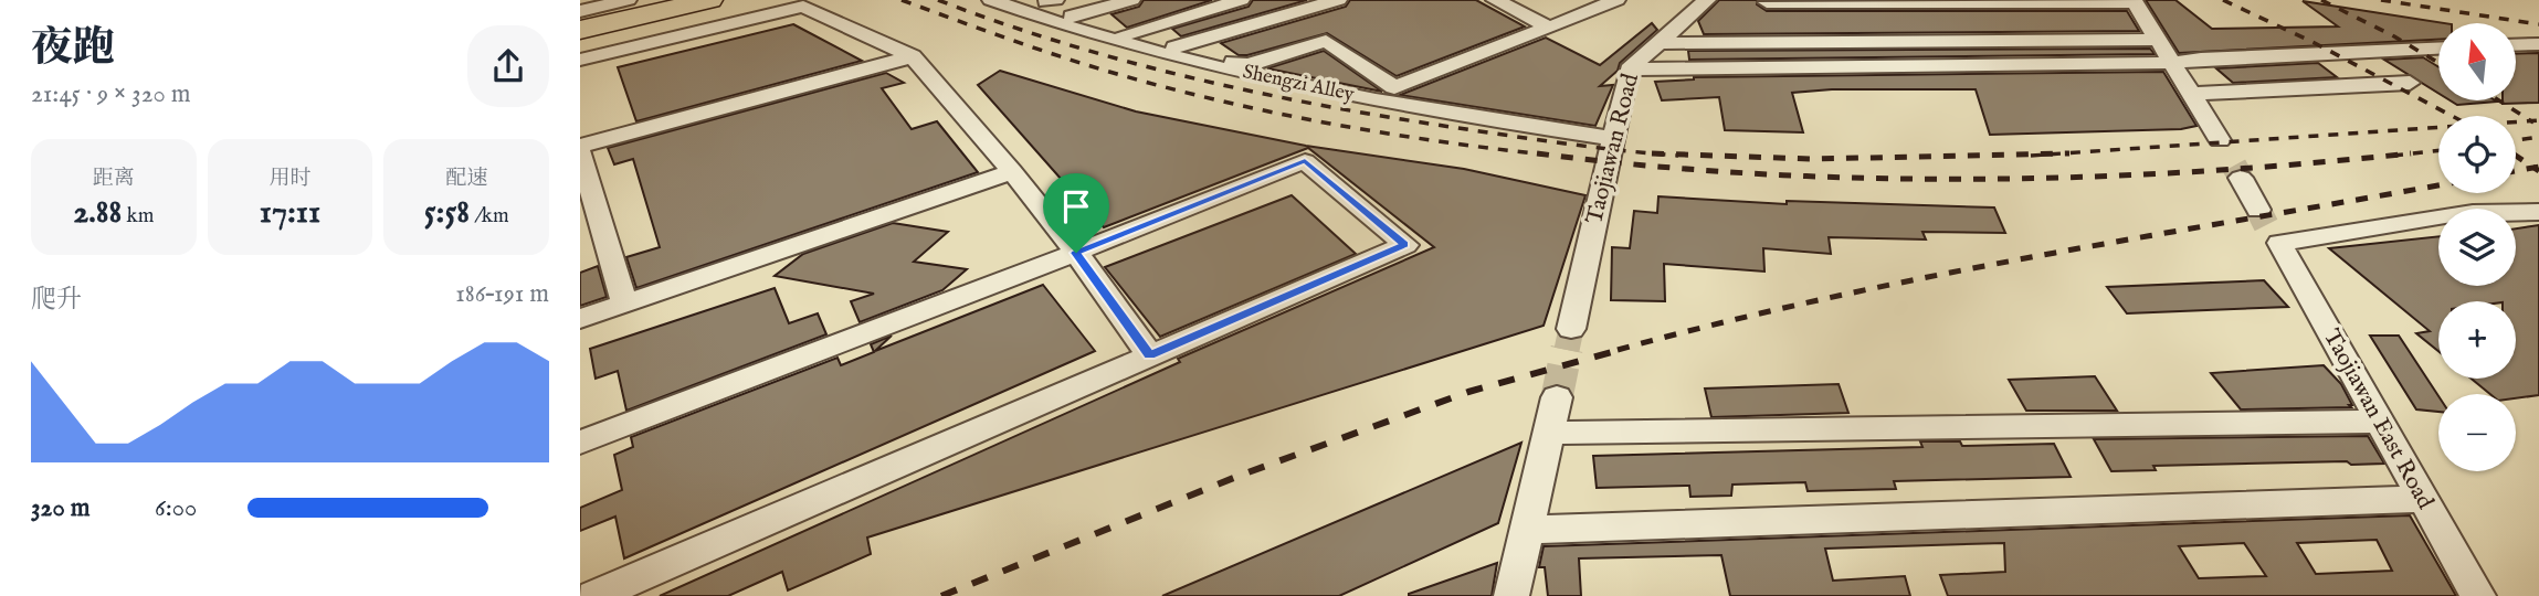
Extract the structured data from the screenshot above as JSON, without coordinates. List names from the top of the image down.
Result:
{
  "streets": {
    "street": ["Shengzi Alley", "Taojiawan Road", "Taojiawan East Road"]
  },
  "crossings": [
    ["Shengzi Alley", "Taojiawan Road"]
  ],
  "north": "top",
  "page": {
    "heading": ["夜跑", "21:45 · 9 × 320 m"],
    "map_buttons": ["+", "−"],
    "stats": [
      ["距离", "2.88 km"],
      ["用时", "17:11"],
      ["配速", "5:58 /km"]
    ],
    "chart": ["爬升", "186–191 m"],
    "list": [
      {
        "name": "320 m",
        "note": "6:00"
      }
    ]
  }
}
